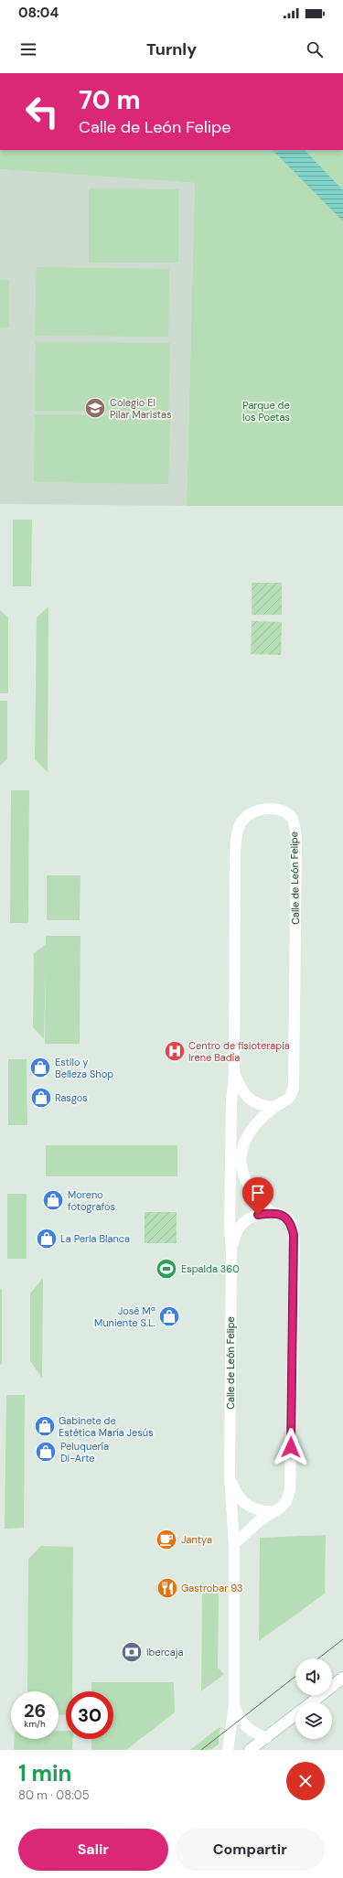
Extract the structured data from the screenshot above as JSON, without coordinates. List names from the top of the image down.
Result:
{
  "streets": {
    "street": ["Calle de León Felipe"]
  },
  "parks": ["Parque de los Poetas"],
  "places": {
    "school or university": ["Colegio El Pilar Maristas"],
    "hospital": ["Centro de fisioterapia Irene Badía"],
    "shop": [
      "Estilo y Belleza Shop",
      "Rasgos",
      "Moreno fotografos",
      "La Perla Blanca",
      "José Mª Muniente S.L.",
      "Gabinete de Estética María Jesús",
      "Peluquería Di-Arte"
    ],
    "sports": ["Espalda 360"],
    "cafe": ["Jantya"],
    "restaurant": ["Gastrobar 93"],
    "bank": ["Ibercaja"]
  },
  "page": {
    "status": "08:04",
    "header": "Turnly",
    "turn": ["70 m", "Calle de León Felipe"],
    "speed": "26 km/h",
    "limit": "30",
    "heading": ["1 min", "80 m · 08:05"],
    "buttons": ["Salir", "Compartir"]
  }
}
